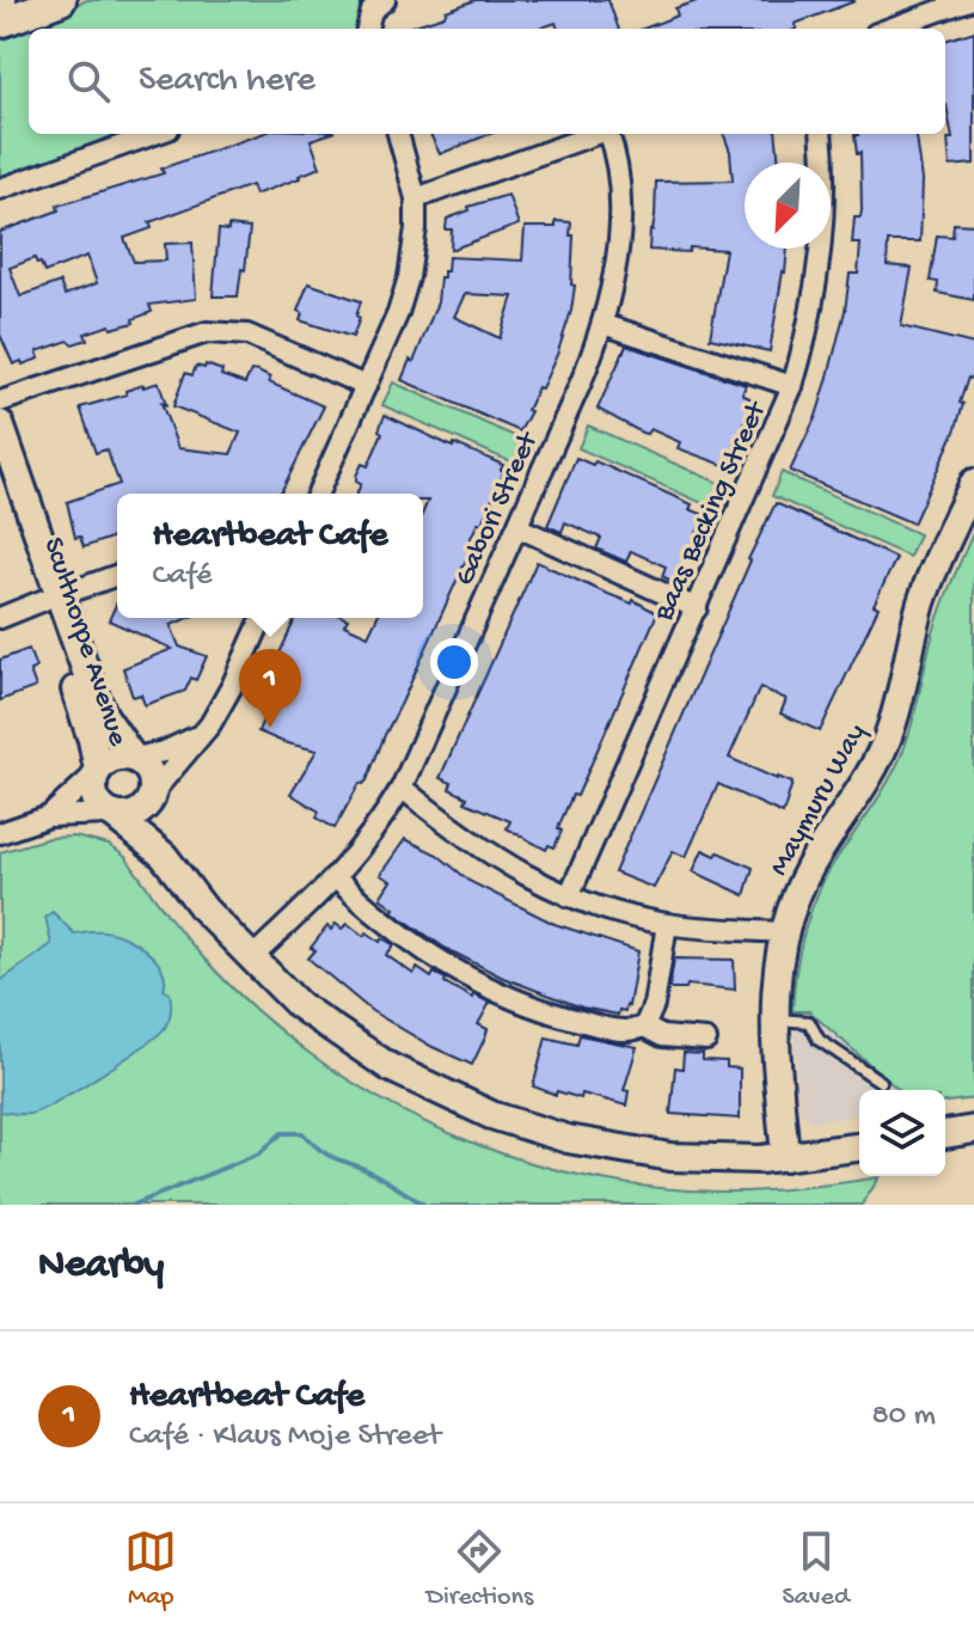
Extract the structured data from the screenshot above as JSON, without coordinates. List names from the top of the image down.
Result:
{
  "streets": {
    "street": [
      "Gabori Street",
      "Baas Becking Street",
      "Sculthorpe Avenue",
      "Maymuru Way"
    ]
  },
  "north": "bottom left",
  "page": {
    "search": "Search here",
    "popup": ["Heartbeat Cafe", "Café"],
    "pins": "1",
    "heading": "Nearby",
    "list": [
      {
        "mark": "1",
        "name": "Heartbeat Cafe",
        "note": "Café · Klaus Moje Street",
        "value": "80 m"
      }
    ],
    "nav": ["Map", "Directions", "Saved"]
  }
}
